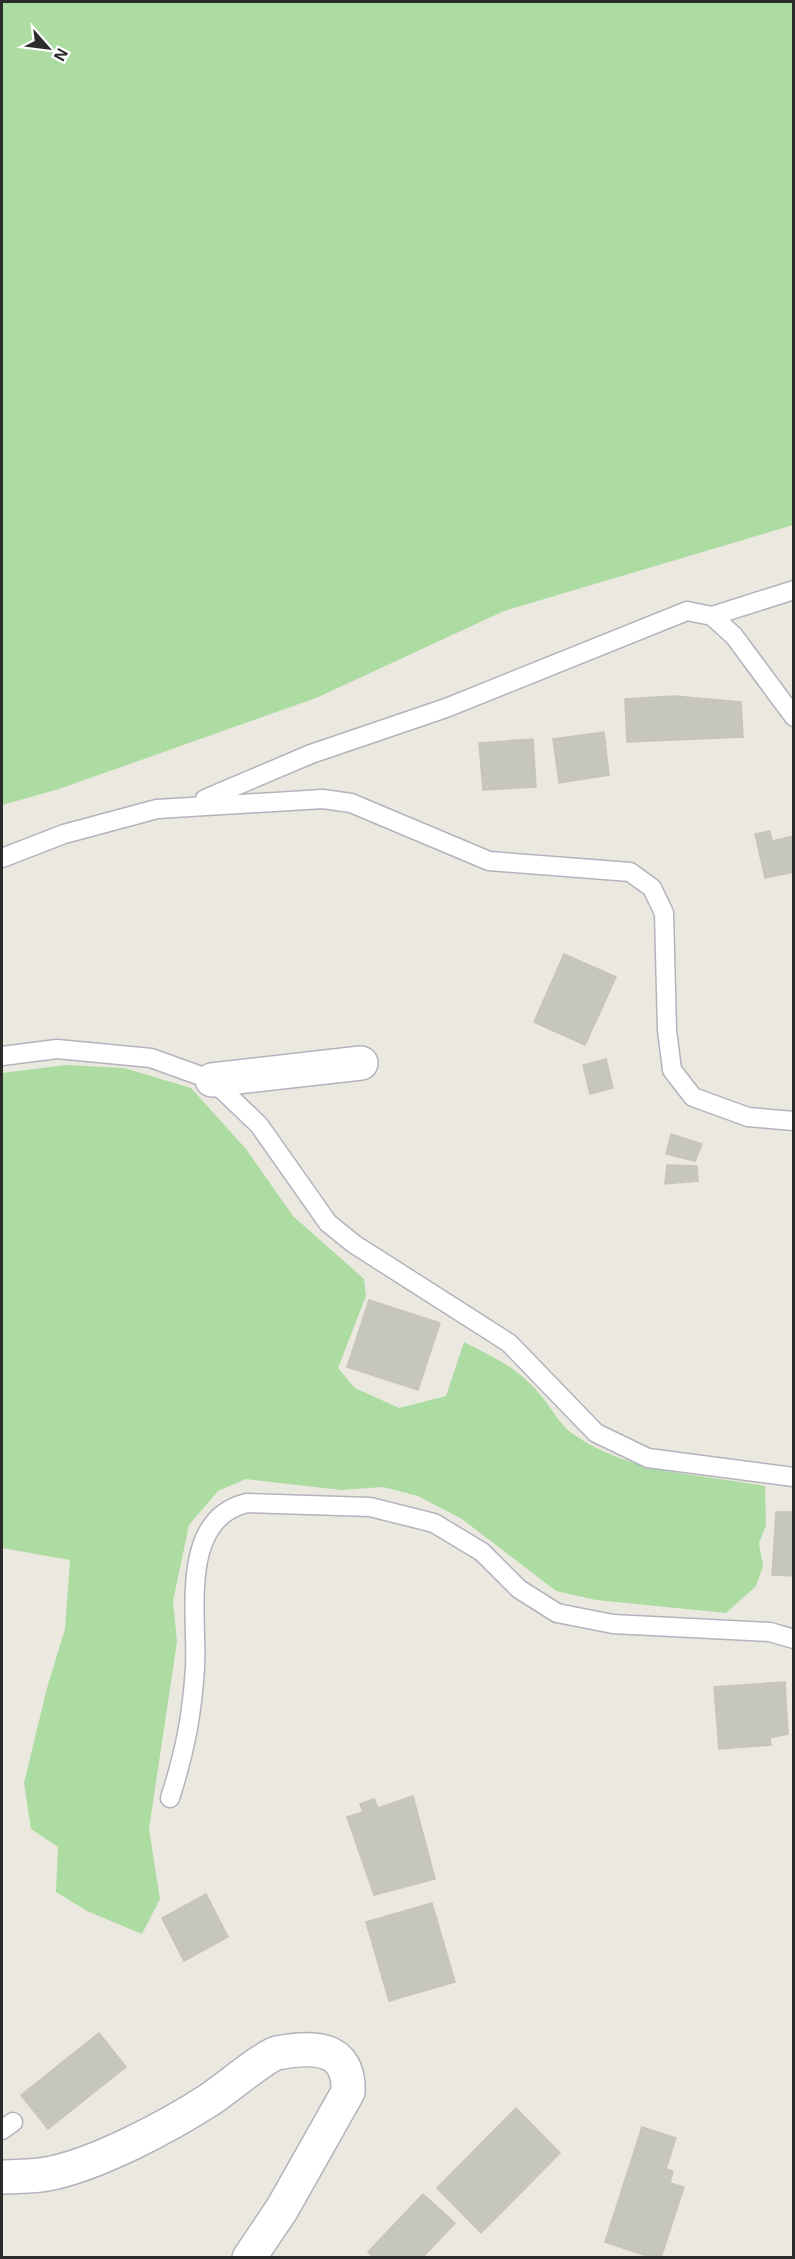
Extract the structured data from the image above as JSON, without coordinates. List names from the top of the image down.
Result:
{
  "north": "bottom right"
}
